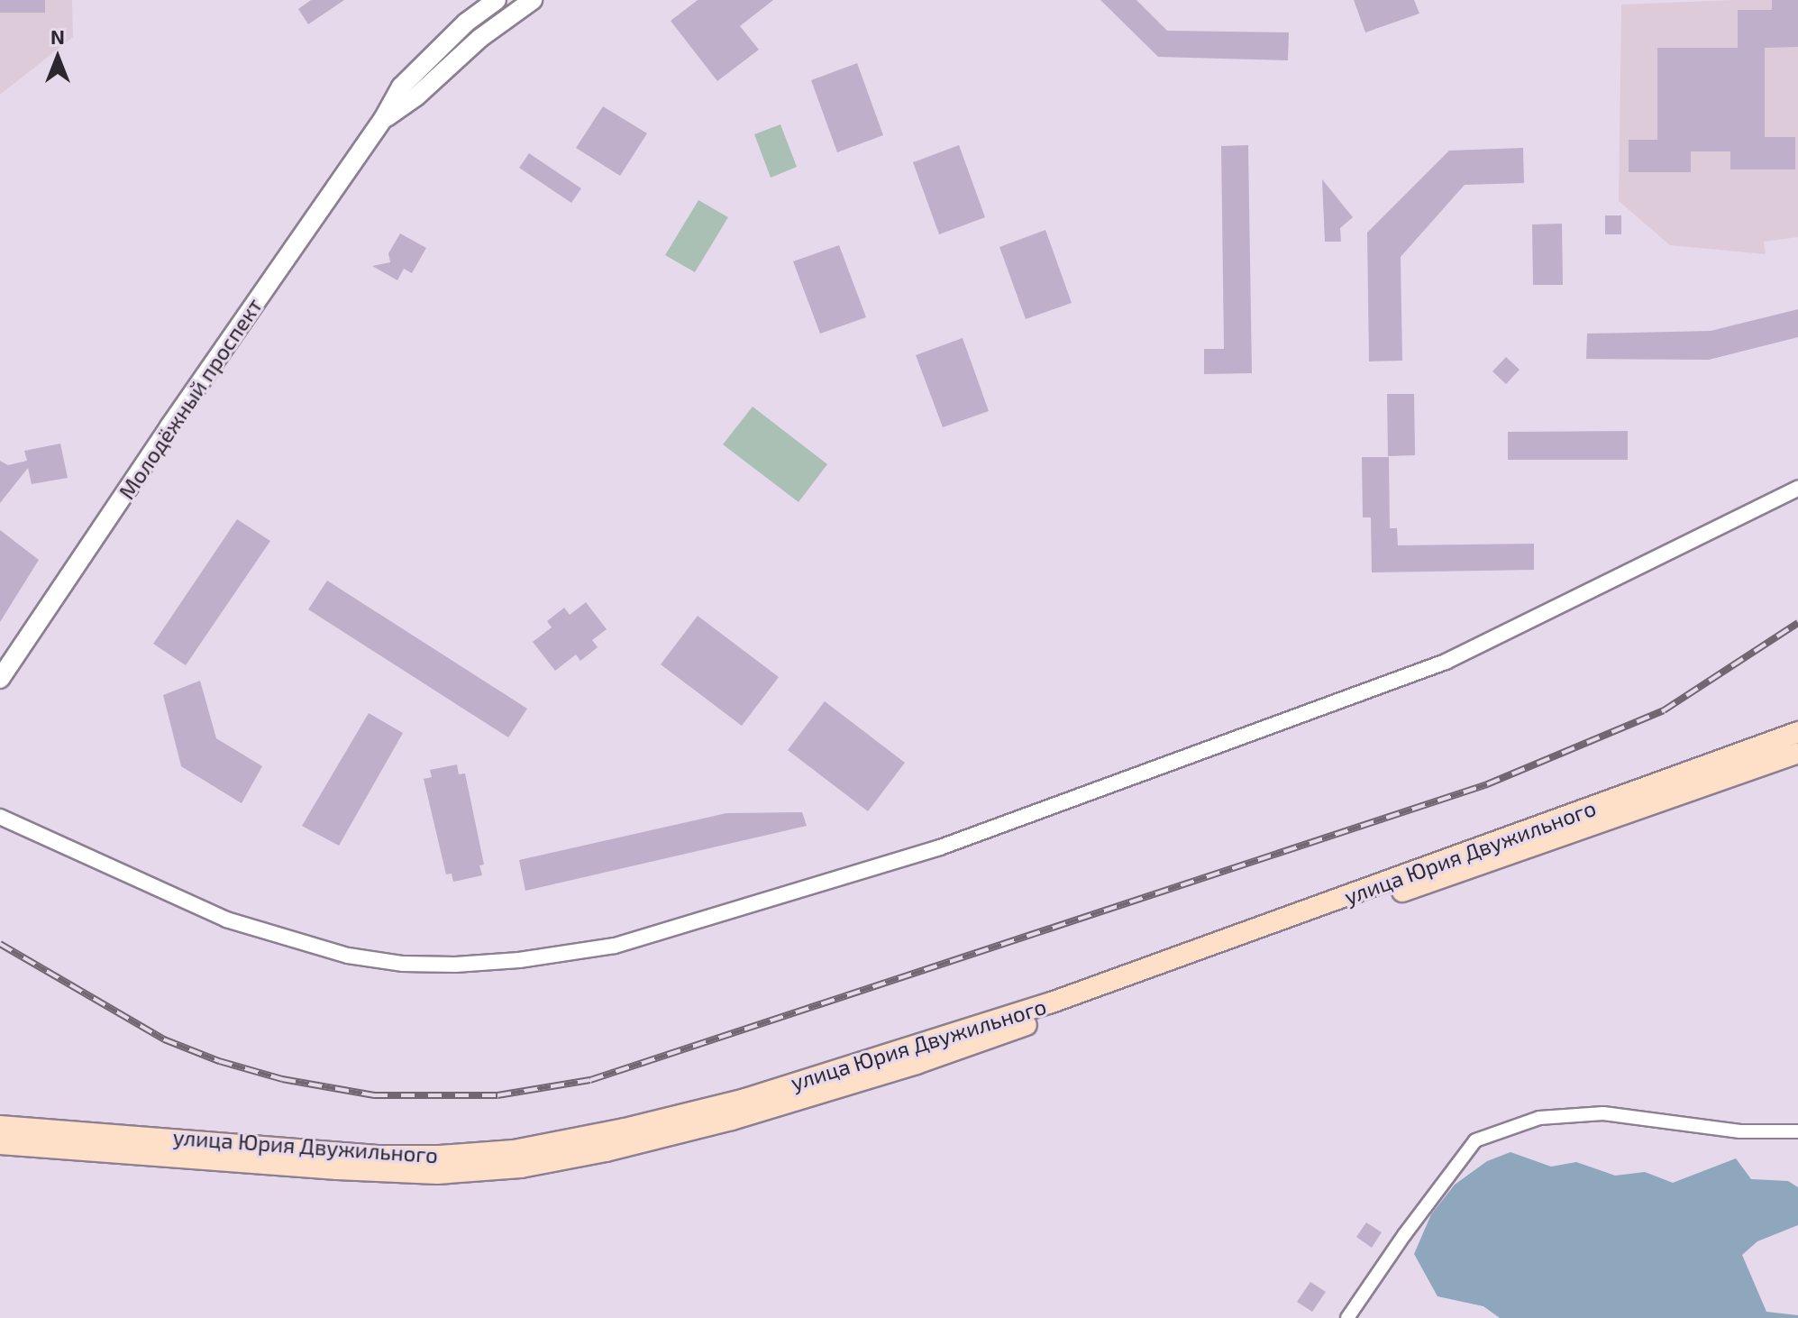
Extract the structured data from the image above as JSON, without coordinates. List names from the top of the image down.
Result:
{
  "streets": {
    "main road": ["Молодёжный проспект", "улица Юрия Двужильного"]
  },
  "north": "top"
}
